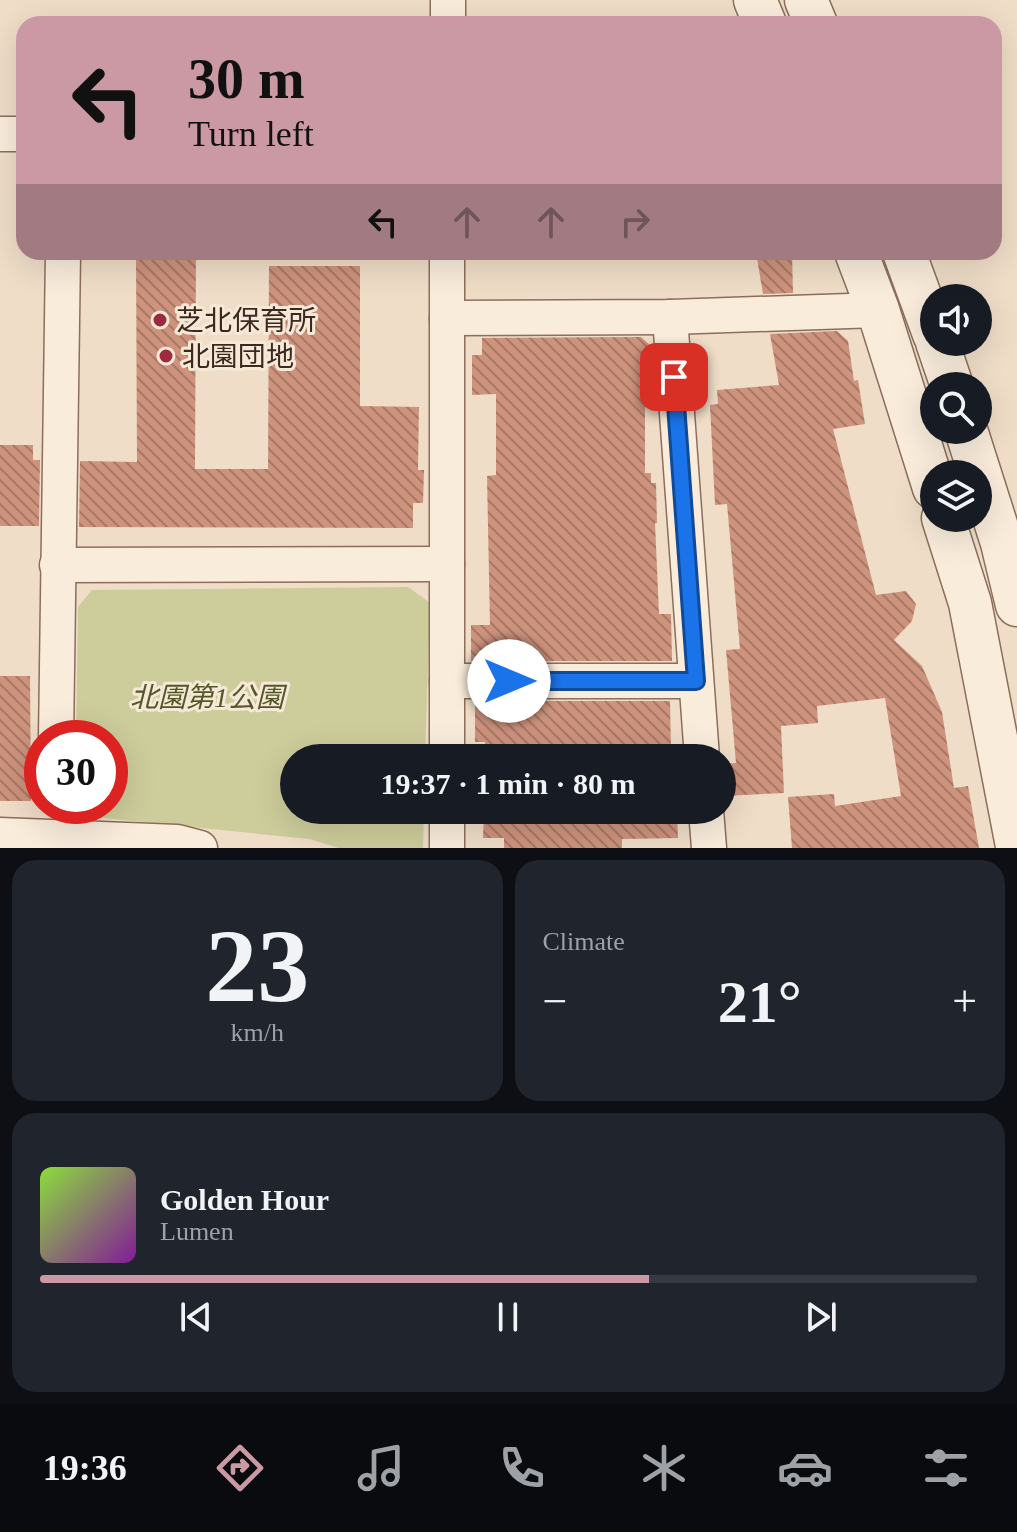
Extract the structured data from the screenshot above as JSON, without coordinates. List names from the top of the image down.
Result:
{
  "parks": ["北園第1公園"],
  "places": ["芝北保育所", "北園団地"],
  "page": {
    "turn": ["30 m", "Turn left"],
    "limit": "30",
    "trip": "19:37 · 1 min · 80 m",
    "tile": [
      ["23", "km/h"],
      "Climate"
    ],
    "heat": ["−", "21°", "+"],
    "song": ["Golden Hour", "Lumen"],
    "tabs": "19:36"
  }
}
